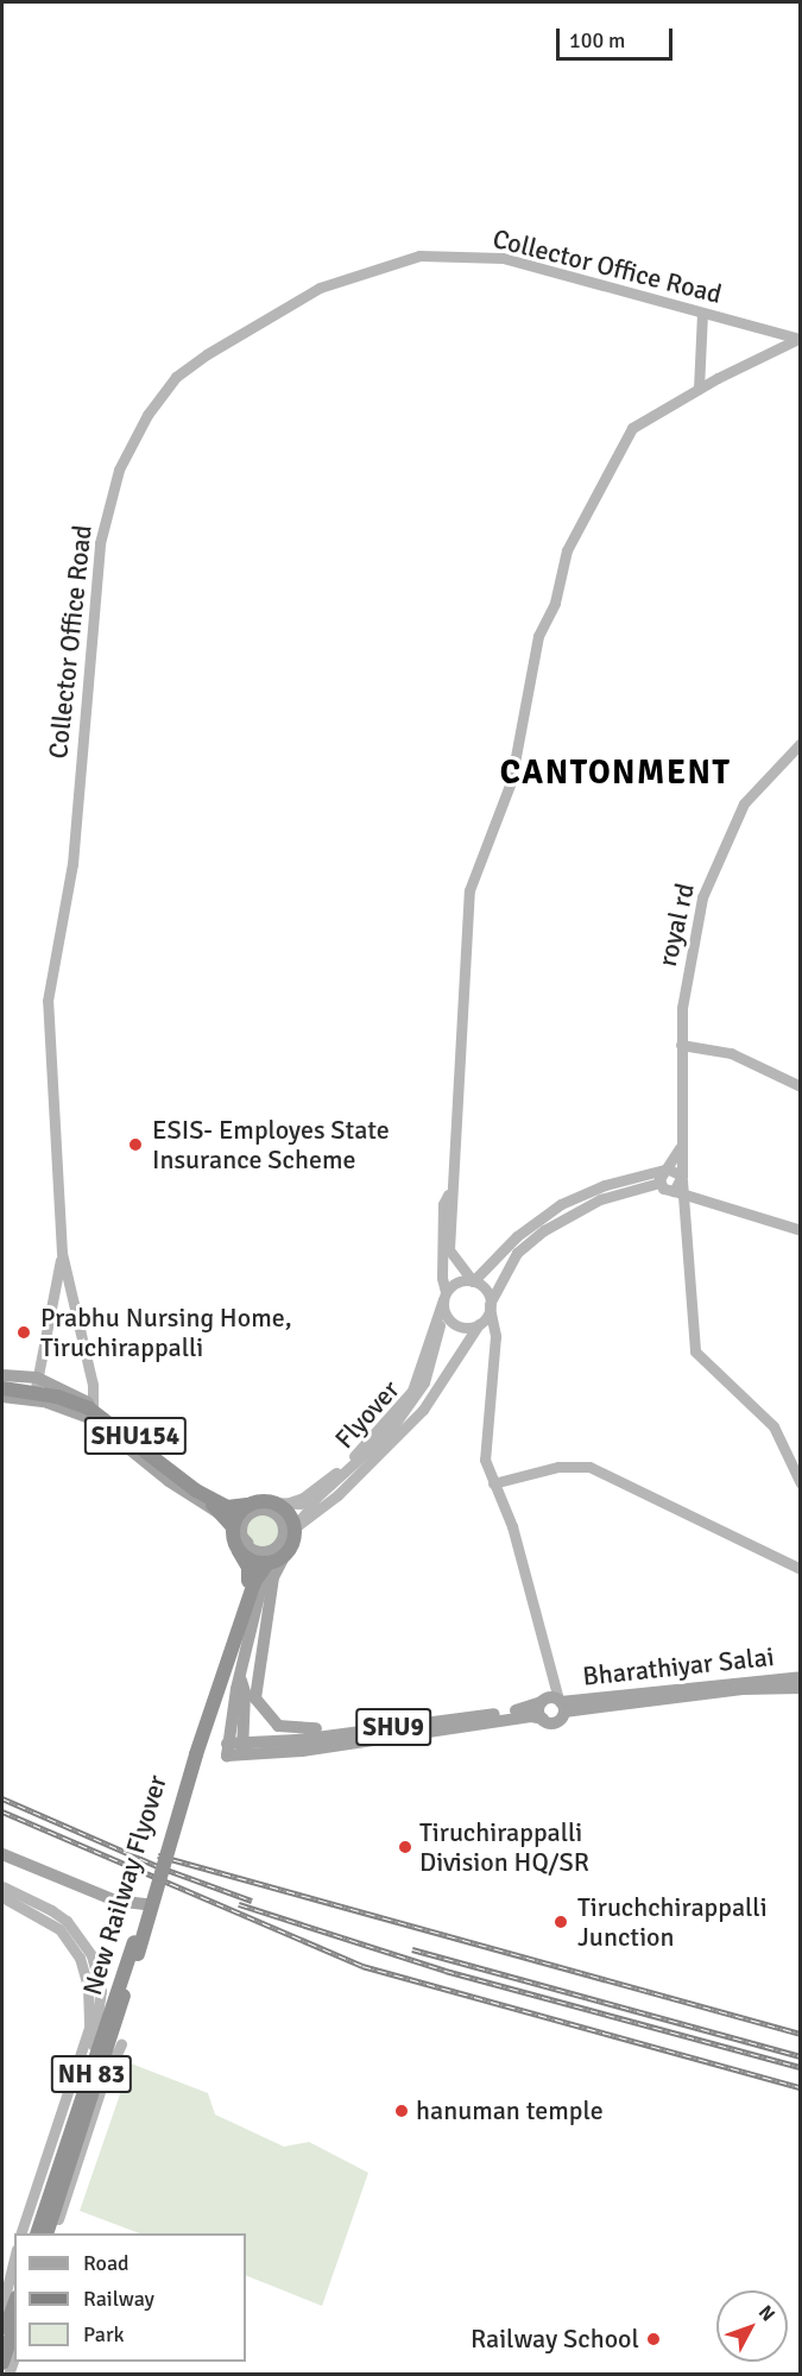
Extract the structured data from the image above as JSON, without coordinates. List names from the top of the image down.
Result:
{
  "streets": {
    "highway": ["New Railway Flyover", "NH 83"],
    "main road": [
      "Collector Office Road",
      "royal rd",
      "Flyover",
      "SHU154",
      "Bharathiyar Salai",
      "SHU9"
    ]
  },
  "crossings": [
    ["Collector Office Road", "SHU154"],
    ["Flyover", "SHU154"],
    ["Bharathiyar Salai", "SHU9"]
  ],
  "districts": ["CANTONMENT"],
  "places": [
    "ESIS- Employes State Insurance Scheme",
    "Prabhu Nursing Home, Tiruchirappalli",
    "Tiruchirappalli Division HQ/SR",
    "Tiruchchirappalli Junction",
    "hanuman temple",
    "Railway School"
  ],
  "legend": ["Road", "Railway", "Park"],
  "scale_bar": "100 m",
  "north": "top right"
}
